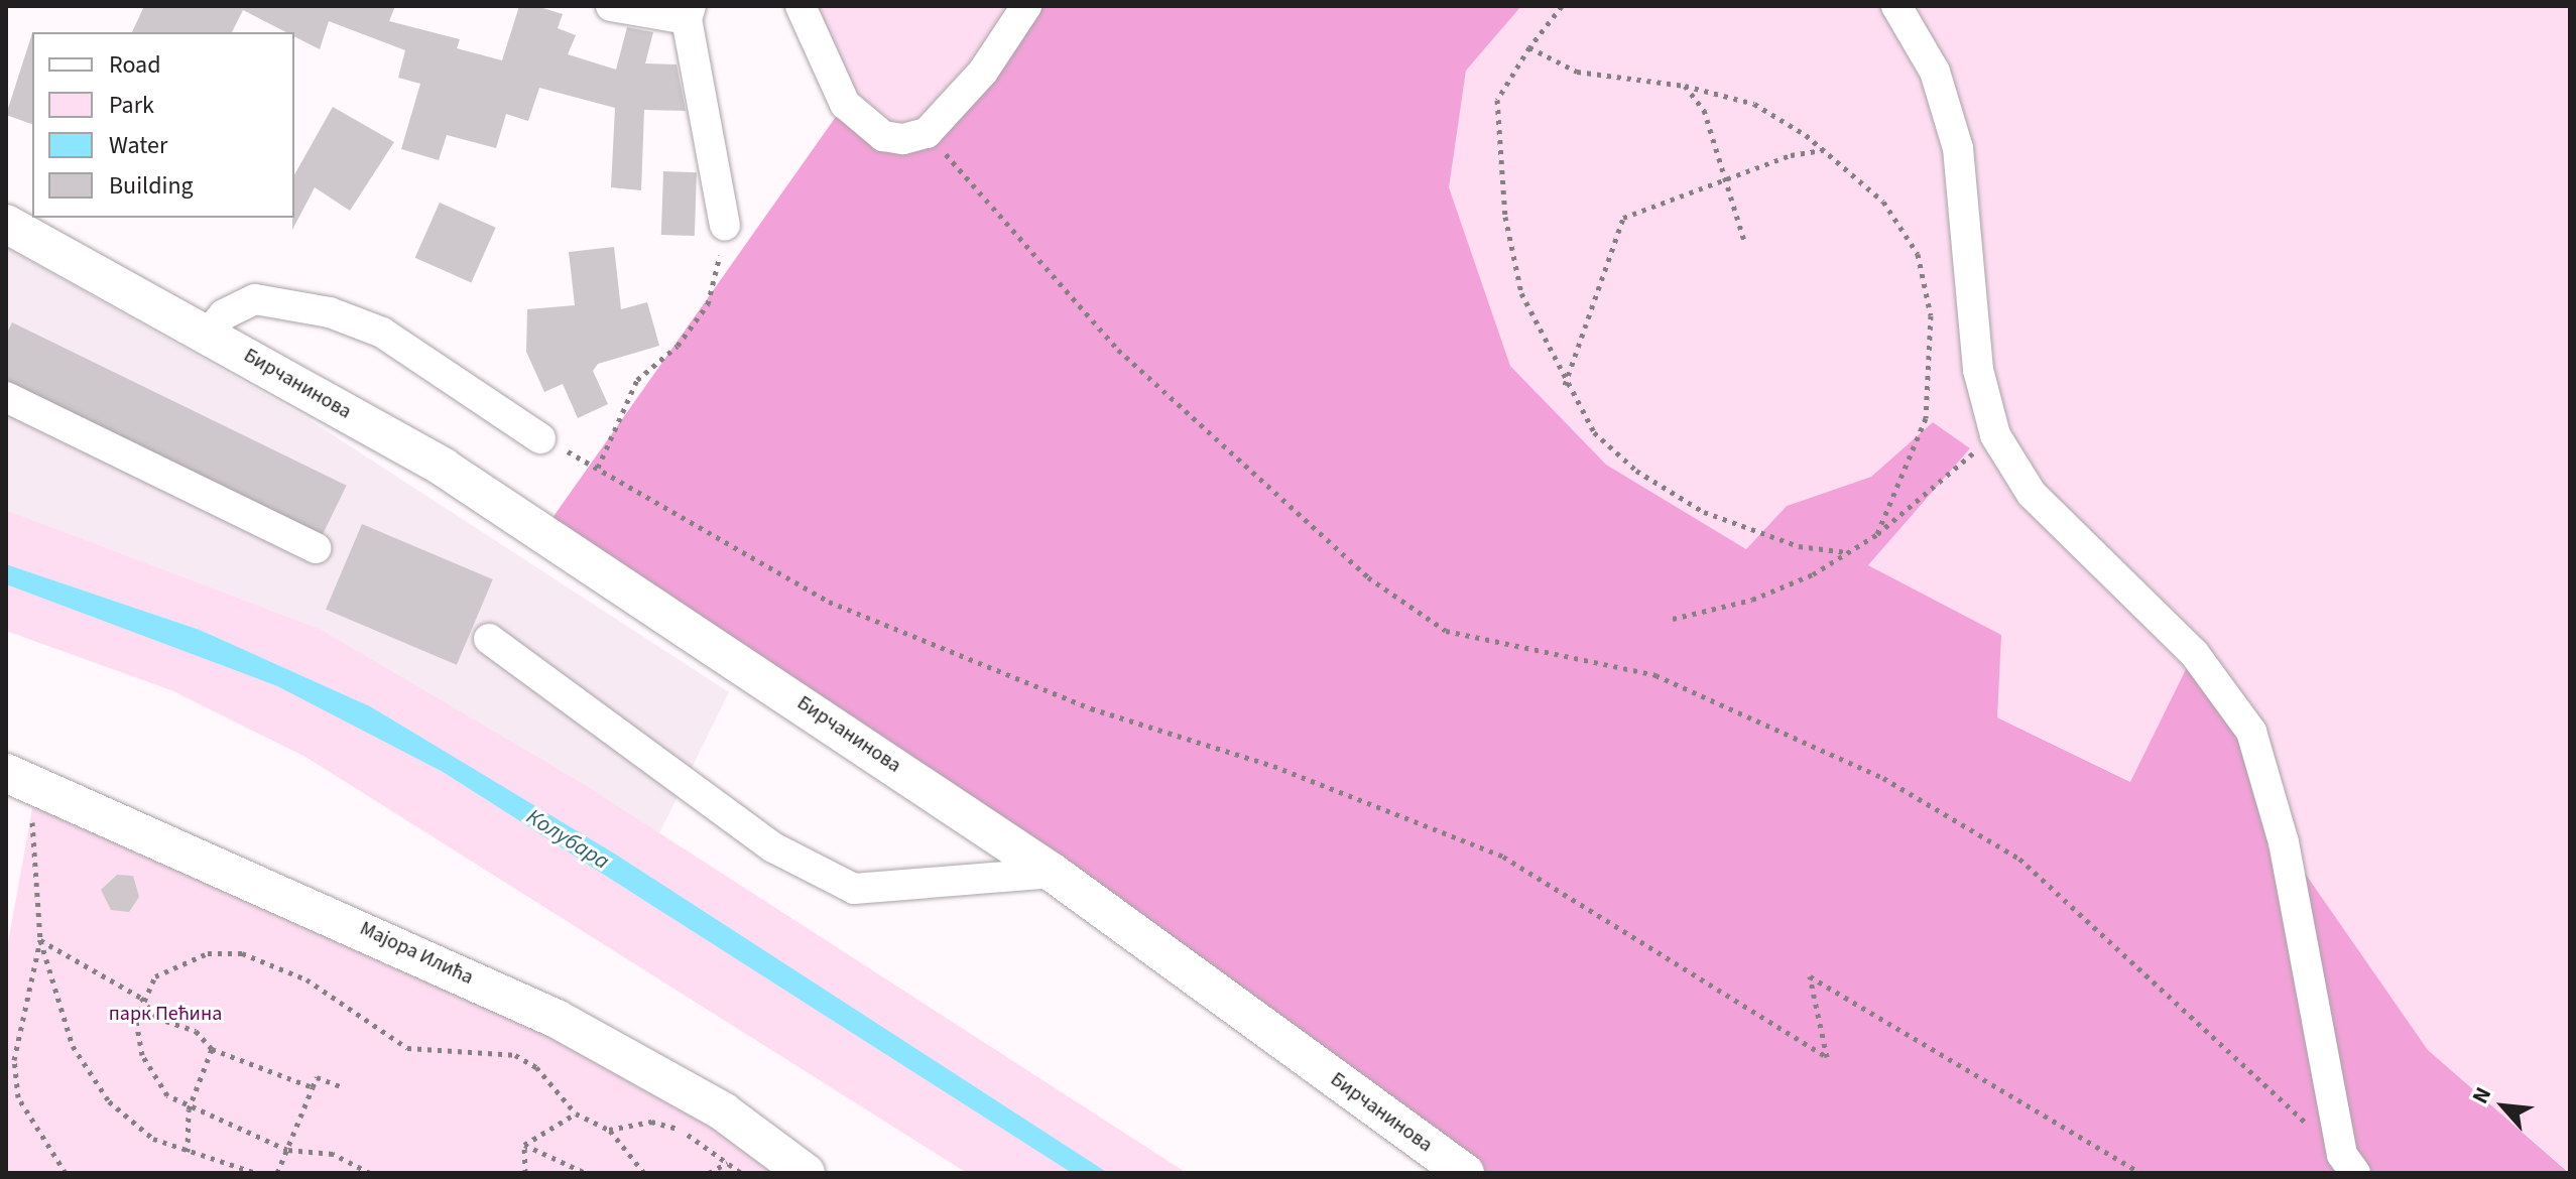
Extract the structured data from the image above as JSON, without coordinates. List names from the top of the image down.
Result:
{
  "streets": {
    "main road": ["Бирчанинова", "Мајора Илића"]
  },
  "water": ["Колубара"],
  "parks": ["парк Пећина"],
  "legend": [
    "Road",
    "Park",
    "Water",
    "Building"
  ],
  "north": "top left"
}
